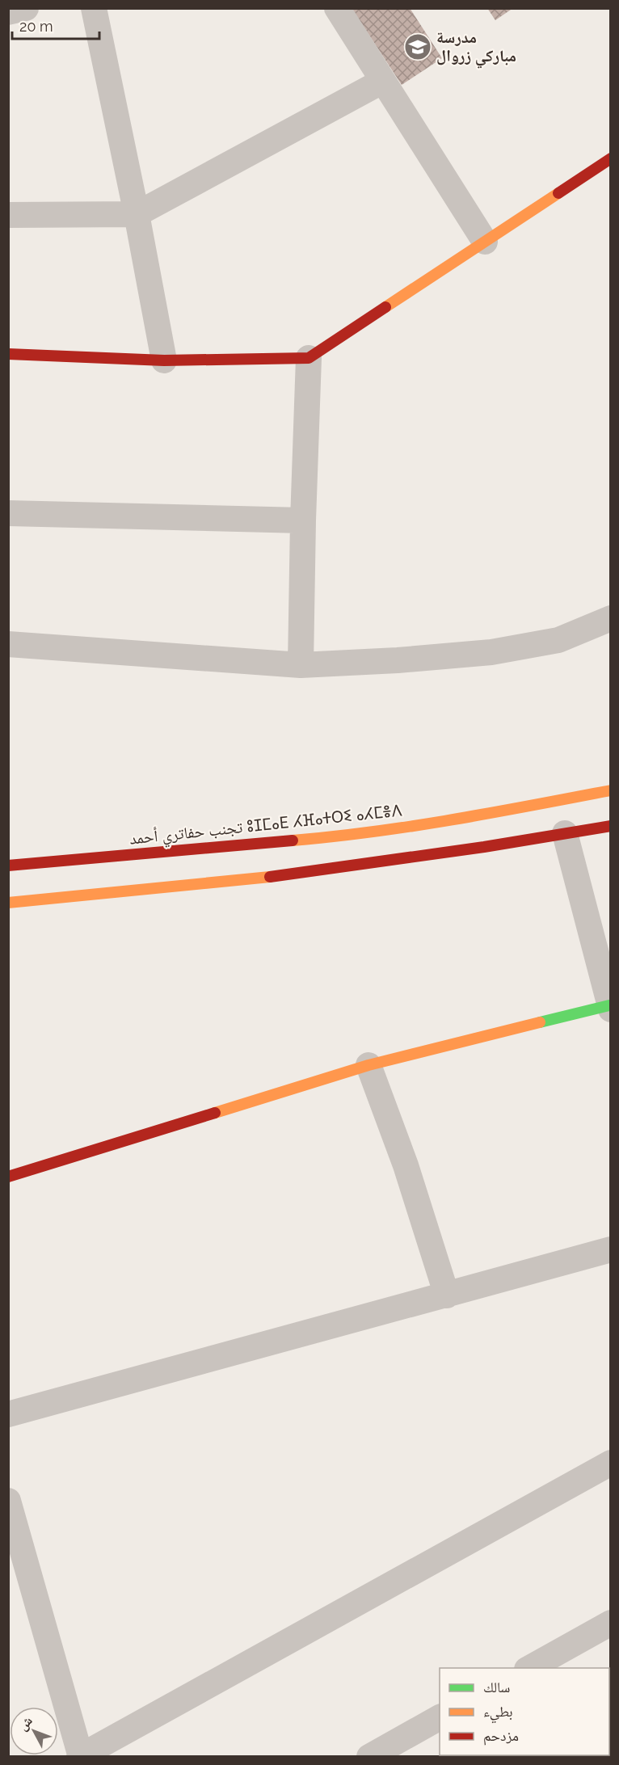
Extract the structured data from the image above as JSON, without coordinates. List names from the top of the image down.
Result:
{
  "streets": {
    "street": ["تجنب حفاتري أحمد ⵓⵊⵎⴰⴹ ⵃⴼⴰⵜⵔⵉ ⴰⵃⵎⴻⴷ"]
  },
  "places": {
    "school or university": ["مدرسة مباركي زروال"]
  },
  "legend": ["سالك", "بطيء", "مزدحم"],
  "scale_bar": "20 m",
  "north": "top left"
}
